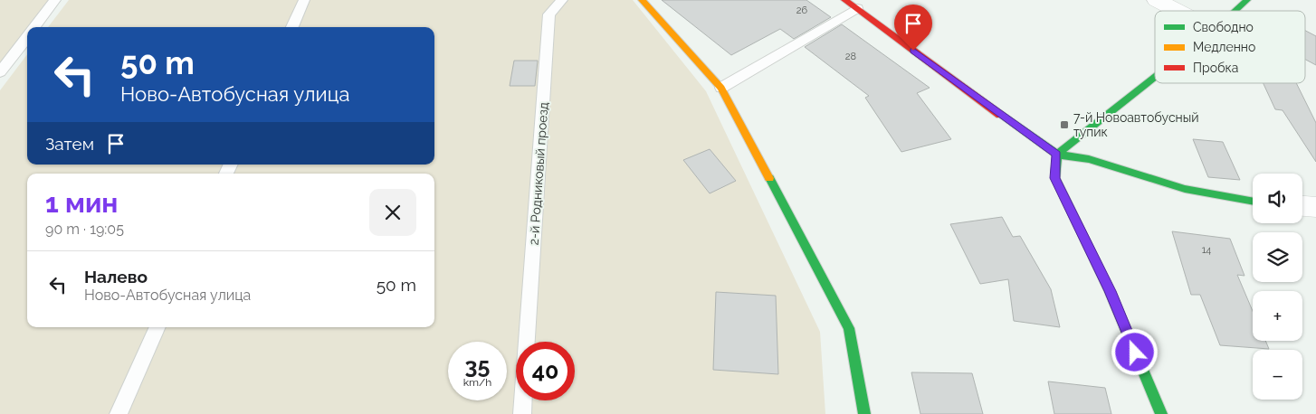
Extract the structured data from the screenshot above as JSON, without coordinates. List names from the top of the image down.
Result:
{
  "streets": {
    "lane": ["2-й Родниковый проезд"]
  },
  "places": {
    "transit": ["7-й Новоавтобусный тупик"]
  },
  "house_numbers": ["26", "28", "14"],
  "legend": ["Свободно", "Медленно", "Пробка"],
  "page": {
    "turn": ["50 m", "Ново-Автобусная улица"],
    "then": "Затем",
    "map_buttons": ["+", "−"],
    "heading": ["1 мин", "90 m · 19:05"],
    "list": [
      {
        "name": "Налево",
        "note": "Ново-Автобусная улица",
        "value": "50 m"
      }
    ],
    "speed": "35 km/h",
    "limit": "40"
  }
}
